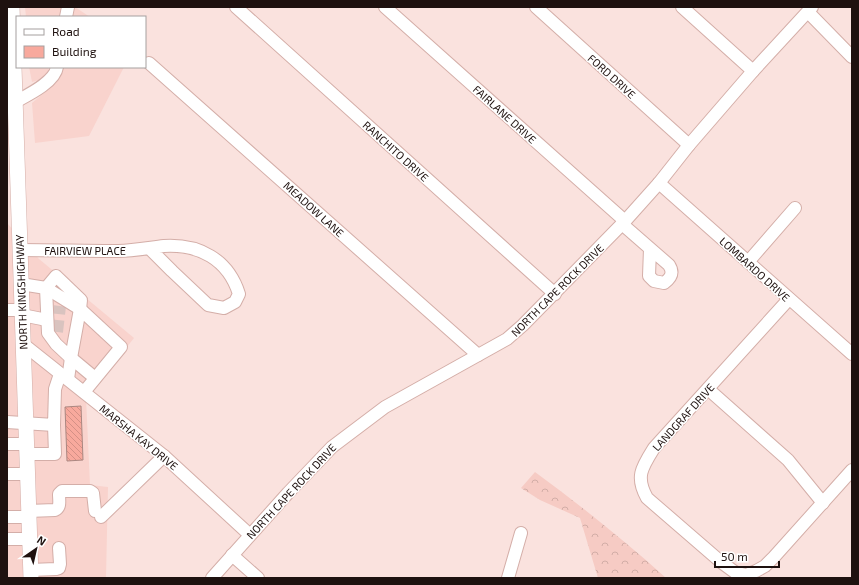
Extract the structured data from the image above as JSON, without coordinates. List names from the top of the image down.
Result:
{
  "streets": {
    "main road": ["NORTH KINGSHIGHWAY"],
    "street": [
      "FORD DRIVE",
      "FAIRLANE DRIVE",
      "RANCHITO DRIVE",
      "MEADOW LANE",
      "FAIRVIEW PLACE",
      "LOMBARDO DRIVE",
      "NORTH CAPE ROCK DRIVE",
      "LANDGRAF DRIVE",
      "MARSHA KAY DRIVE"
    ]
  },
  "crossings": [
    ["FORD DRIVE", "NORTH CAPE ROCK DRIVE"],
    ["FAIRLANE DRIVE", "NORTH CAPE ROCK DRIVE"],
    ["RANCHITO DRIVE", "NORTH CAPE ROCK DRIVE"],
    ["MEADOW LANE", "NORTH CAPE ROCK DRIVE"],
    ["FAIRVIEW PLACE", "NORTH KINGSHIGHWAY"],
    ["LOMBARDO DRIVE", "NORTH CAPE ROCK DRIVE"],
    ["LOMBARDO DRIVE", "LANDGRAF DRIVE"],
    ["NORTH CAPE ROCK DRIVE", "MARSHA KAY DRIVE"],
    ["NORTH KINGSHIGHWAY", "MARSHA KAY DRIVE"]
  ],
  "legend": ["Road", "Building"],
  "scale_bar": "50 m",
  "north": "top right"
}
